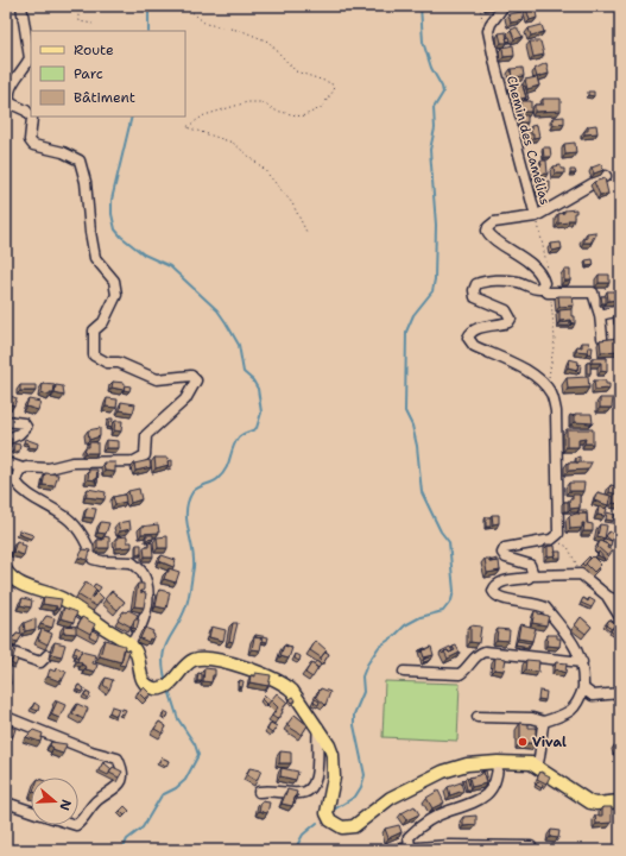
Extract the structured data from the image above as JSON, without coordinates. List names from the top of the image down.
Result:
{
  "streets": {
    "street": ["Chemin des Camélias"]
  },
  "places": ["Vival"],
  "legend": ["Route", "Parc", "Bâtiment"],
  "north": "right"
}
